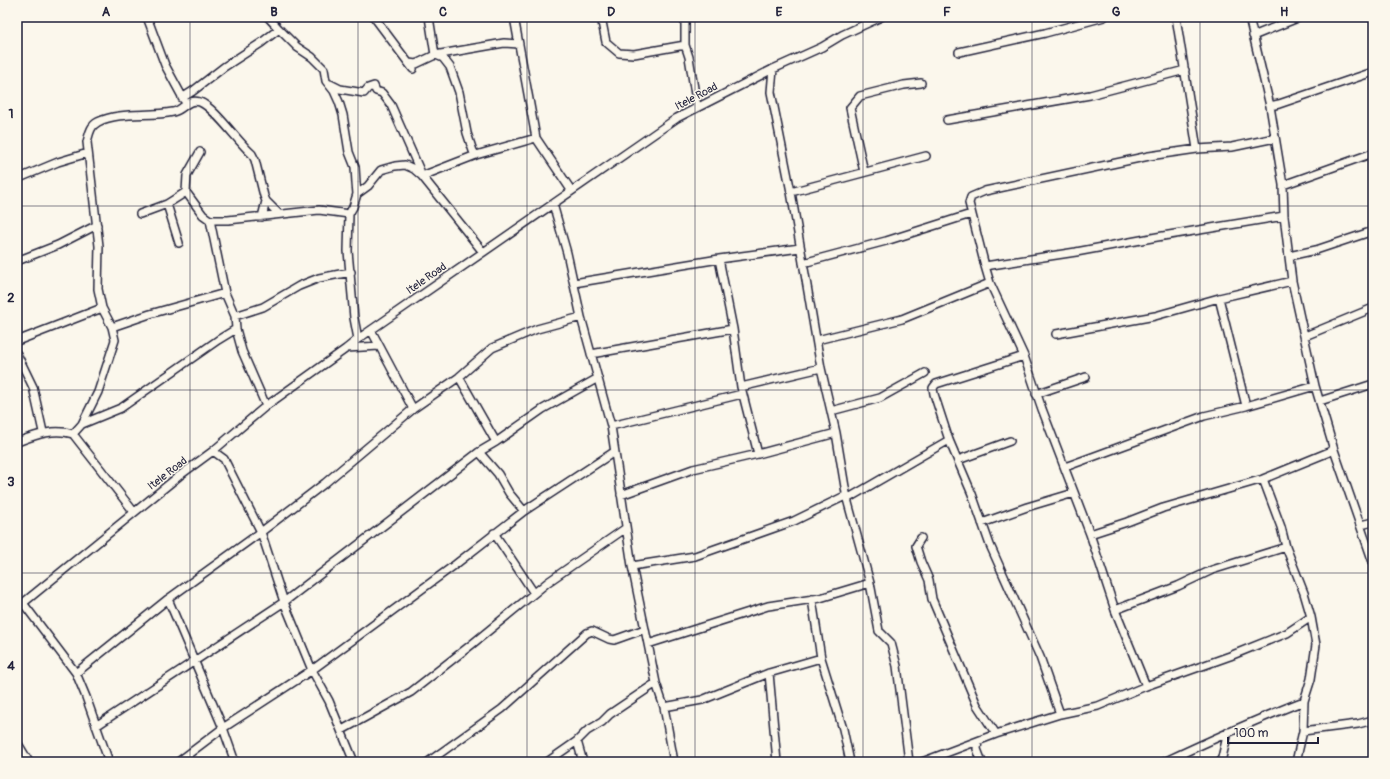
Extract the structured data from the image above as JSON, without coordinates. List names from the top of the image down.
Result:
{
  "streets": {
    "street": ["Itele Road"]
  },
  "scale_bar": "100 m",
  "grid": {
    "columns": [
      "A",
      "B",
      "C",
      "D",
      "E",
      "F",
      "G",
      "H"
    ],
    "rows": [
      "1",
      "2",
      "3",
      "4"
    ]
  }
}
